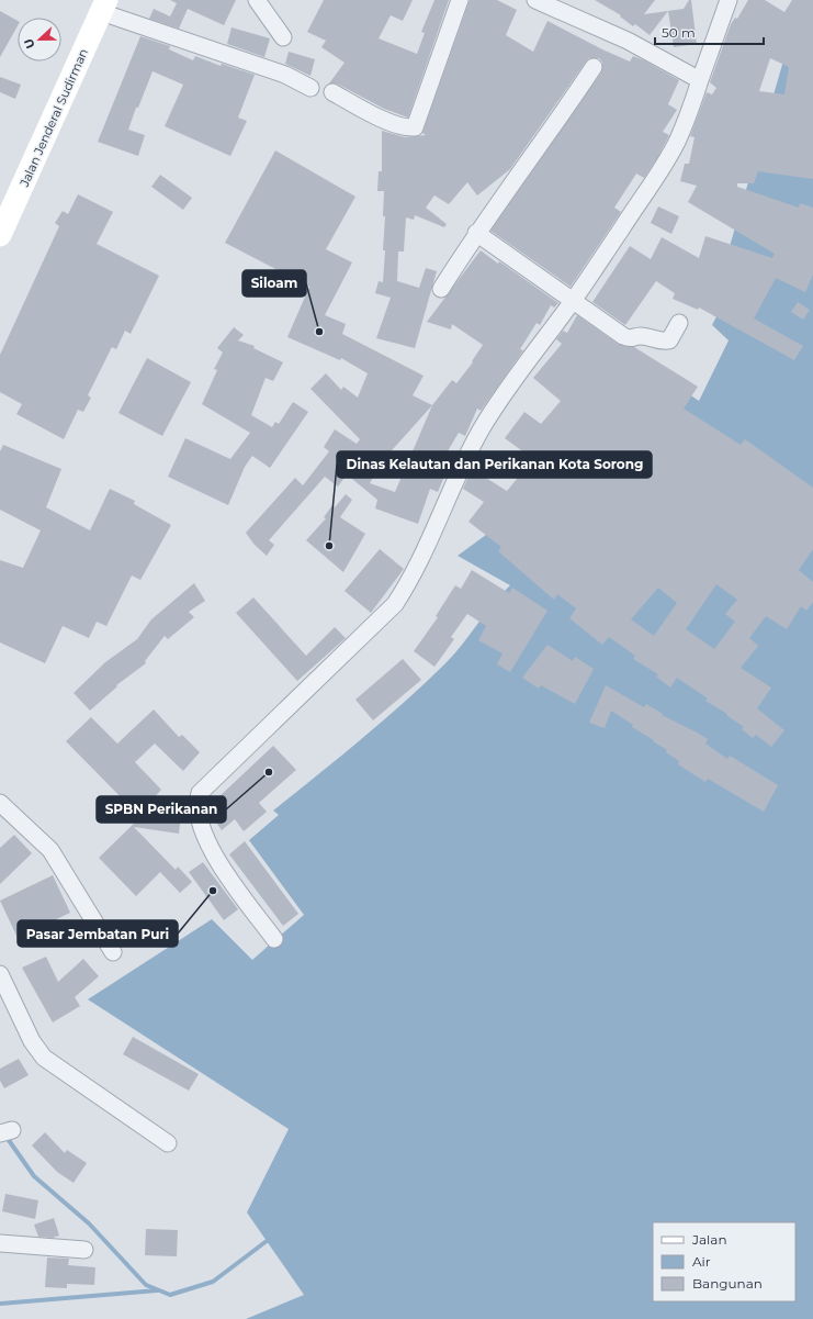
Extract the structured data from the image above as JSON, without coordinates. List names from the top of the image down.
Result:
{
  "streets": {
    "main road": ["Jalan Jenderal Sudirman"]
  },
  "places": [
    "Siloam",
    "Dinas Kelautan dan Perikanan Kota Sorong",
    "SPBN Perikanan",
    "Pasar Jembatan Puri"
  ],
  "legend": ["Jalan", "Air", "Bangunan"],
  "scale_bar": "50 m",
  "north": "left"
}
